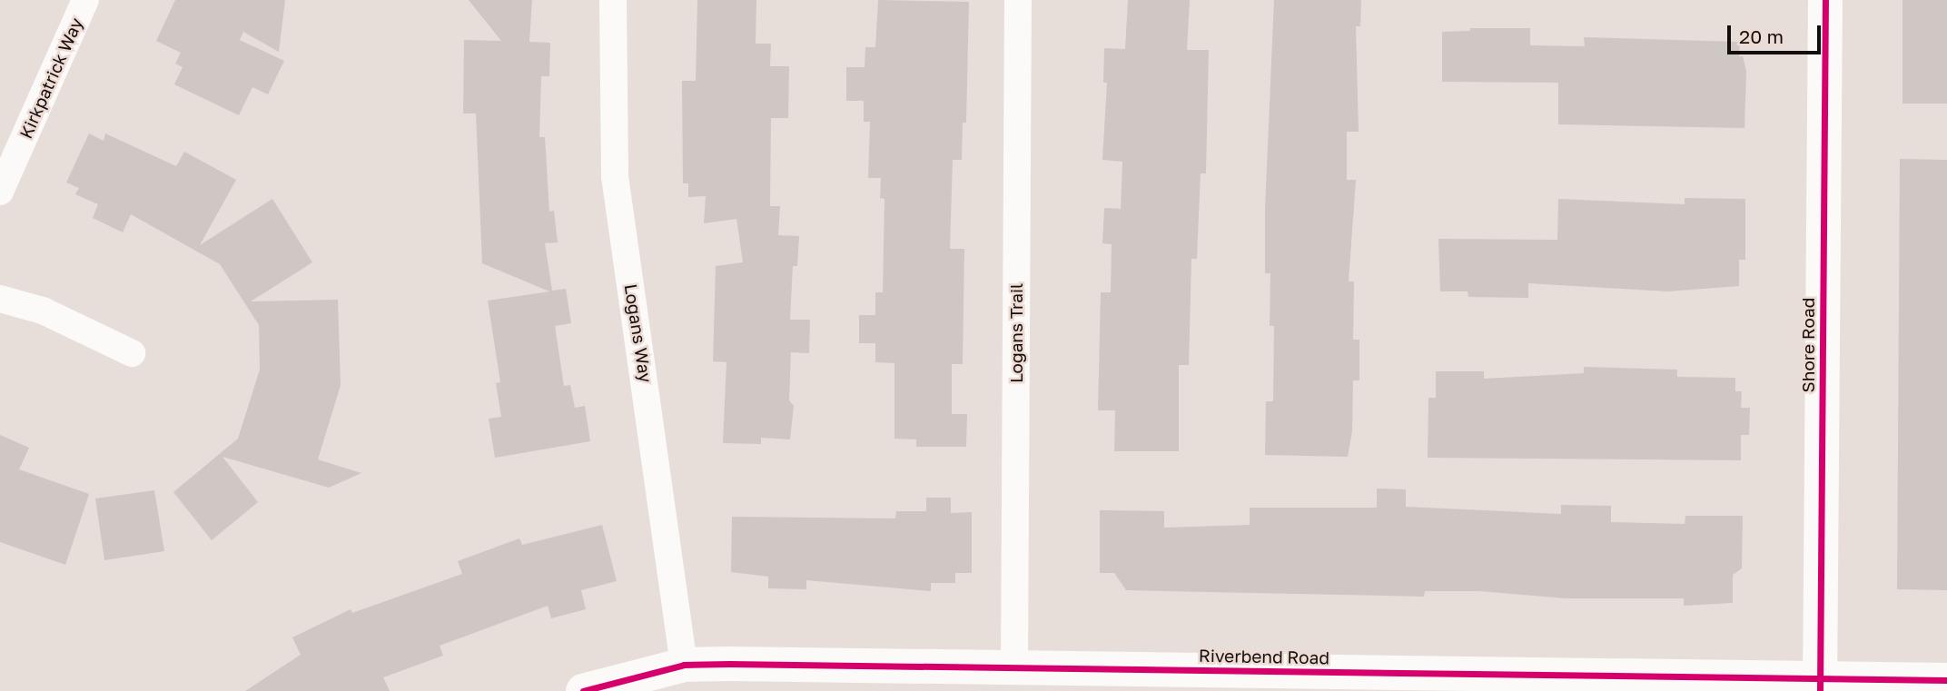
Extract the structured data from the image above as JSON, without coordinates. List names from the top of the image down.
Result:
{
  "streets": {
    "street": [
      "Kirkpatrick Way",
      "Logans Way",
      "Logans Trail",
      "Shore Road",
      "Riverbend Road"
    ]
  },
  "crossings": [
    ["Logans Way", "Riverbend Road"],
    ["Logans Trail", "Riverbend Road"],
    ["Shore Road", "Riverbend Road"]
  ],
  "scale_bar": "20 m"
}
